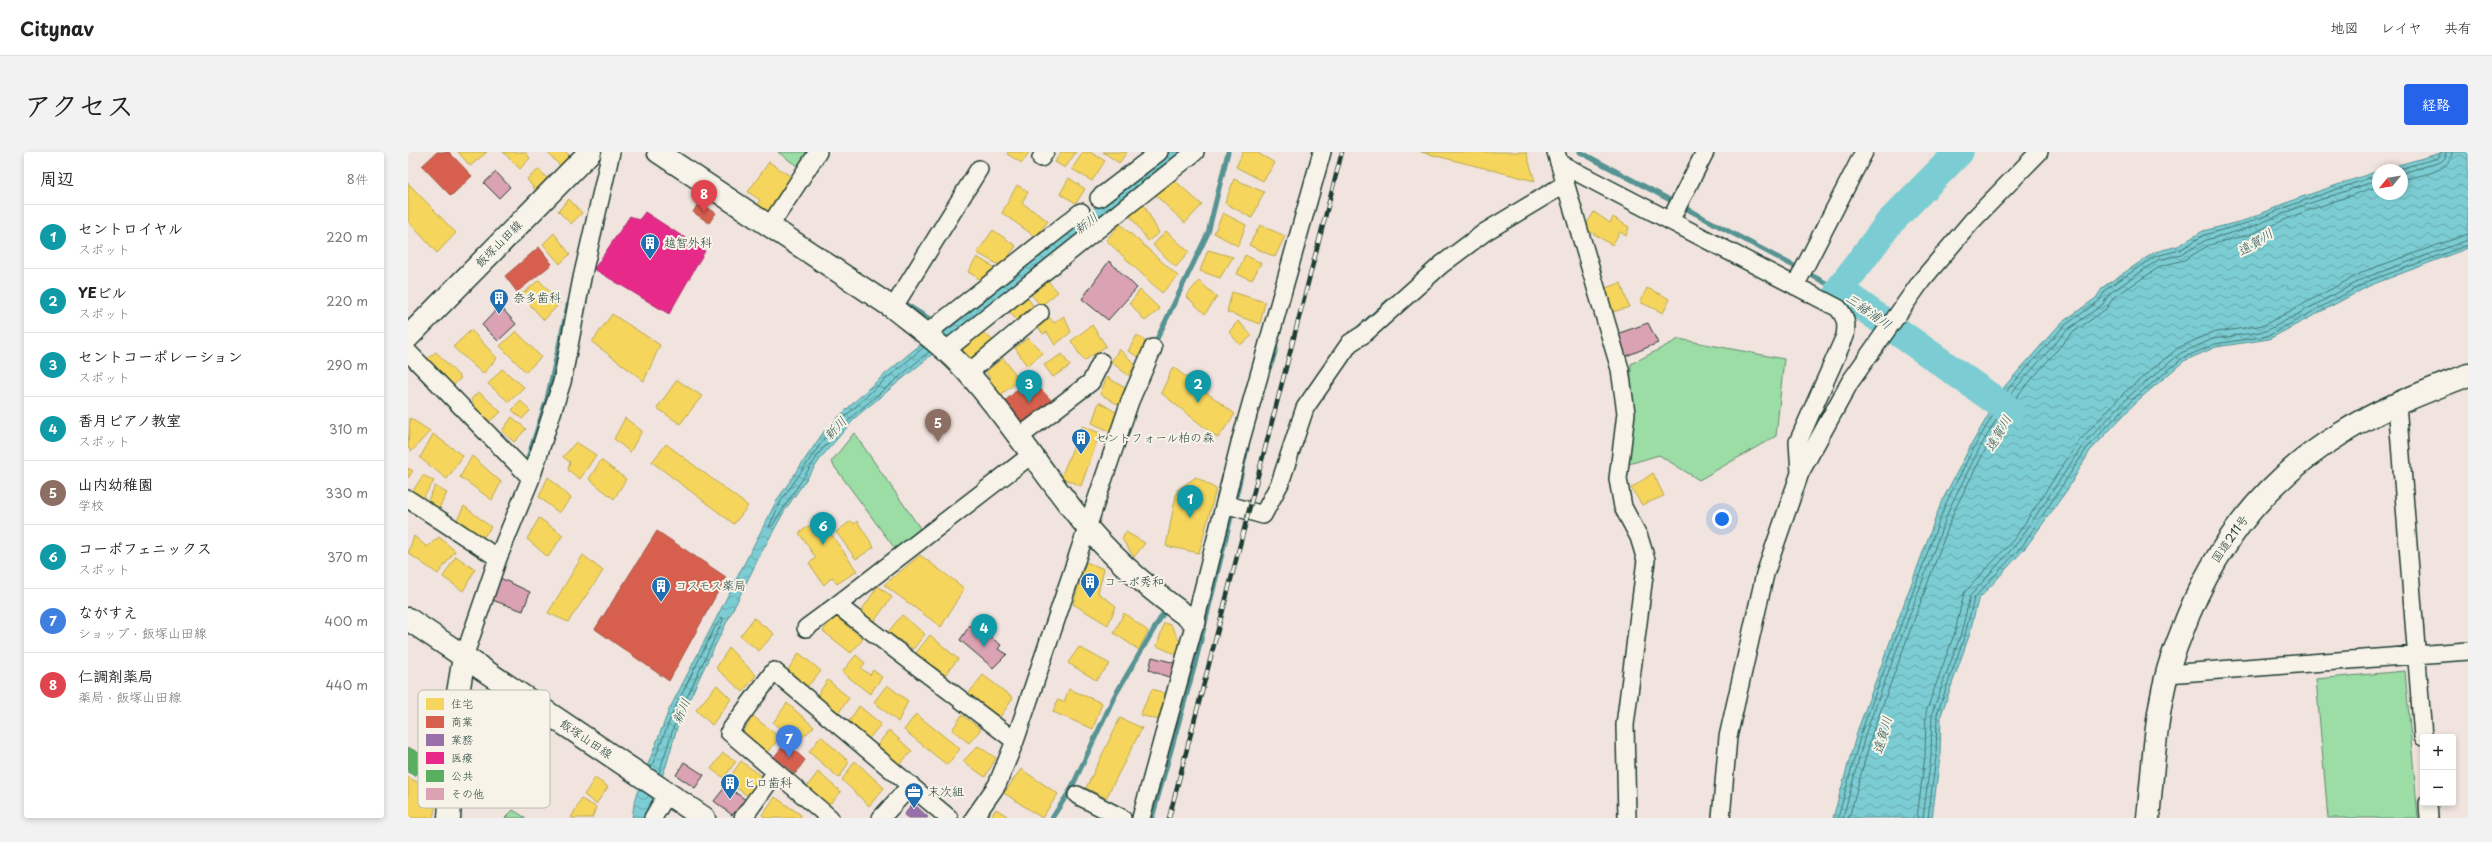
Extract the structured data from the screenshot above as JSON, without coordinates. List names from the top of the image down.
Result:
{
  "streets": {
    "main road": ["飯塚山田線", "国道211号"]
  },
  "water": ["新川", "遠賀川", "三緒浦川"],
  "places": {
    "building": [
      "越智外科",
      "奈多歯科",
      "セントフォール柏の森",
      "コーポ秀和",
      "コスモス薬局",
      "ヒロ歯科"
    ],
    "office": ["末次組"]
  },
  "legend": [
    "住宅",
    "商業",
    "業務",
    "医療",
    "公共",
    "その他"
  ],
  "north": "bottom left",
  "page": {
    "header": "Citynav",
    "nav": ["地図", "レイヤ", "共有"],
    "title": "アクセス",
    "buttons": "経路",
    "heading": ["周辺", "8件"],
    "pins": [
      "8",
      "2",
      "3",
      "5",
      "1",
      "6",
      "4",
      "7"
    ],
    "list": [
      {
        "mark": "1",
        "name": "セントロイヤル",
        "note": "スポット",
        "value": "220 m"
      },
      {
        "mark": "2",
        "name": "YEビル",
        "note": "スポット",
        "value": "220 m"
      },
      {
        "mark": "3",
        "name": "セントコーポレーション",
        "note": "スポット",
        "value": "290 m"
      },
      {
        "mark": "4",
        "name": "香月ピアノ教室",
        "note": "スポット",
        "value": "310 m"
      },
      {
        "mark": "5",
        "name": "山内幼稚園",
        "note": "学校",
        "value": "330 m"
      },
      {
        "mark": "6",
        "name": "コーポフェニックス",
        "note": "スポット",
        "value": "370 m"
      },
      {
        "mark": "7",
        "name": "ながすえ",
        "note": "ショップ · 飯塚山田線",
        "value": "400 m"
      },
      {
        "mark": "8",
        "name": "仁調剤薬局",
        "note": "薬局 · 飯塚山田線",
        "value": "440 m"
      }
    ],
    "map_buttons": ["+", "−"]
  }
}
